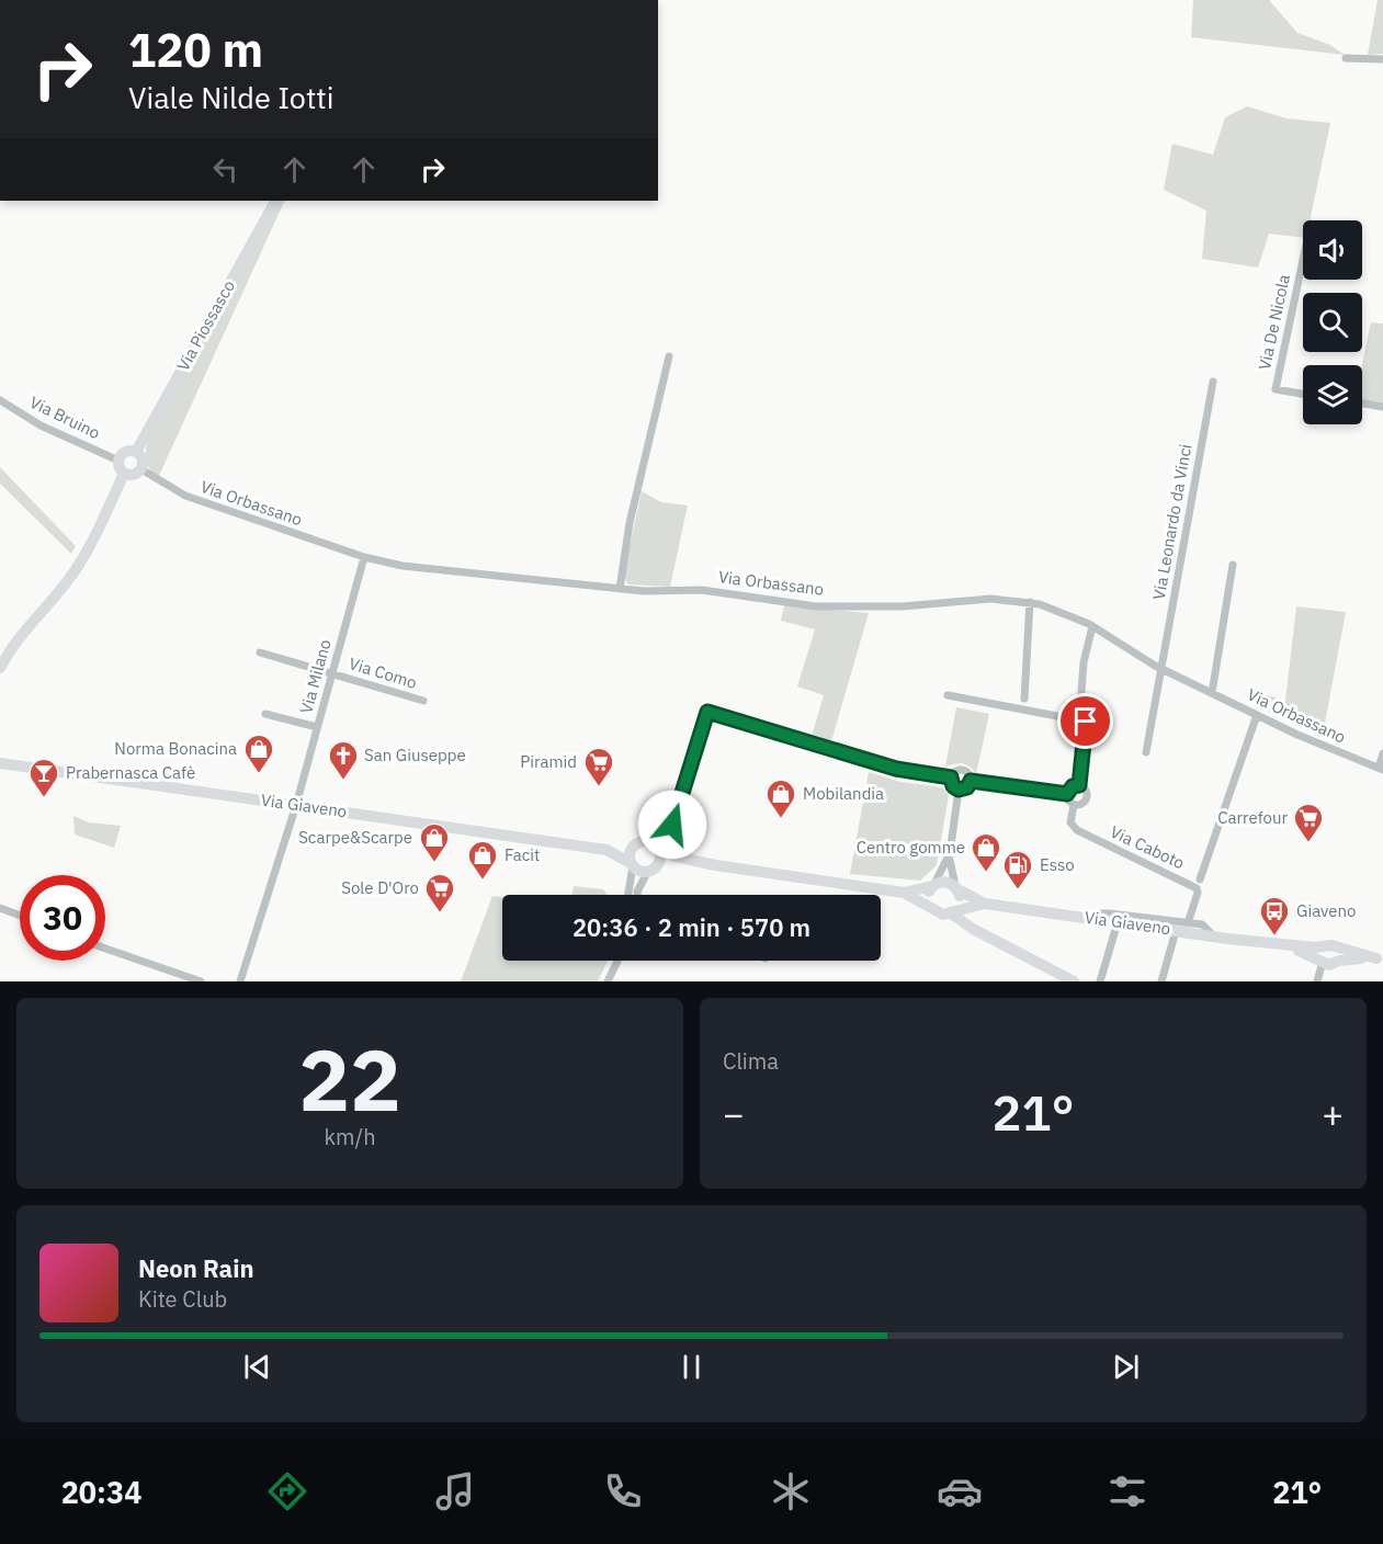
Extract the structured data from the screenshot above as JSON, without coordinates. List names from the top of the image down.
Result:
{
  "streets": {
    "main road": ["Via Piossasco", "Via Giaveno"],
    "street": [
      "Via De Nicola",
      "Via Bruino",
      "Via Orbassano",
      "Via Leonardo da Vinci",
      "Via Como",
      "Via Milano",
      "Via Caboto"
    ]
  },
  "crossings": [
    ["Via Piossasco", "Via Bruino"],
    ["Via Piossasco", "Via Orbassano"],
    ["Via Bruino", "Via Orbassano"],
    ["Via Orbassano", "Via Leonardo da Vinci"],
    ["Via Orbassano", "Via Milano"],
    ["Via Orbassano", "Via Caboto"],
    ["Via Como", "Via Milano"],
    ["Via Milano", "Via Giaveno"]
  ],
  "places": {
    "shop": [
      "Norma Bonacina",
      "Mobilandia",
      "Scarpe&Scarpe",
      "Centro gomme",
      "Facit"
    ],
    "church": ["San Giuseppe"],
    "supermarket": ["Piramid", "Carrefour", "Sole D'Oro"],
    "bar": ["Prabernasca Cafè"],
    "fuel station": ["Esso"],
    "bus stop": ["Giaveno"]
  },
  "page": {
    "turn": ["120 m", "Viale Nilde Iotti"],
    "limit": "30",
    "trip": "20:36 · 2 min · 570 m",
    "tile": [
      ["22", "km/h"],
      "Clima"
    ],
    "heat": ["−", "21°", "+"],
    "song": ["Neon Rain", "Kite Club"],
    "tabs": ["20:34", "21°"]
  }
}
